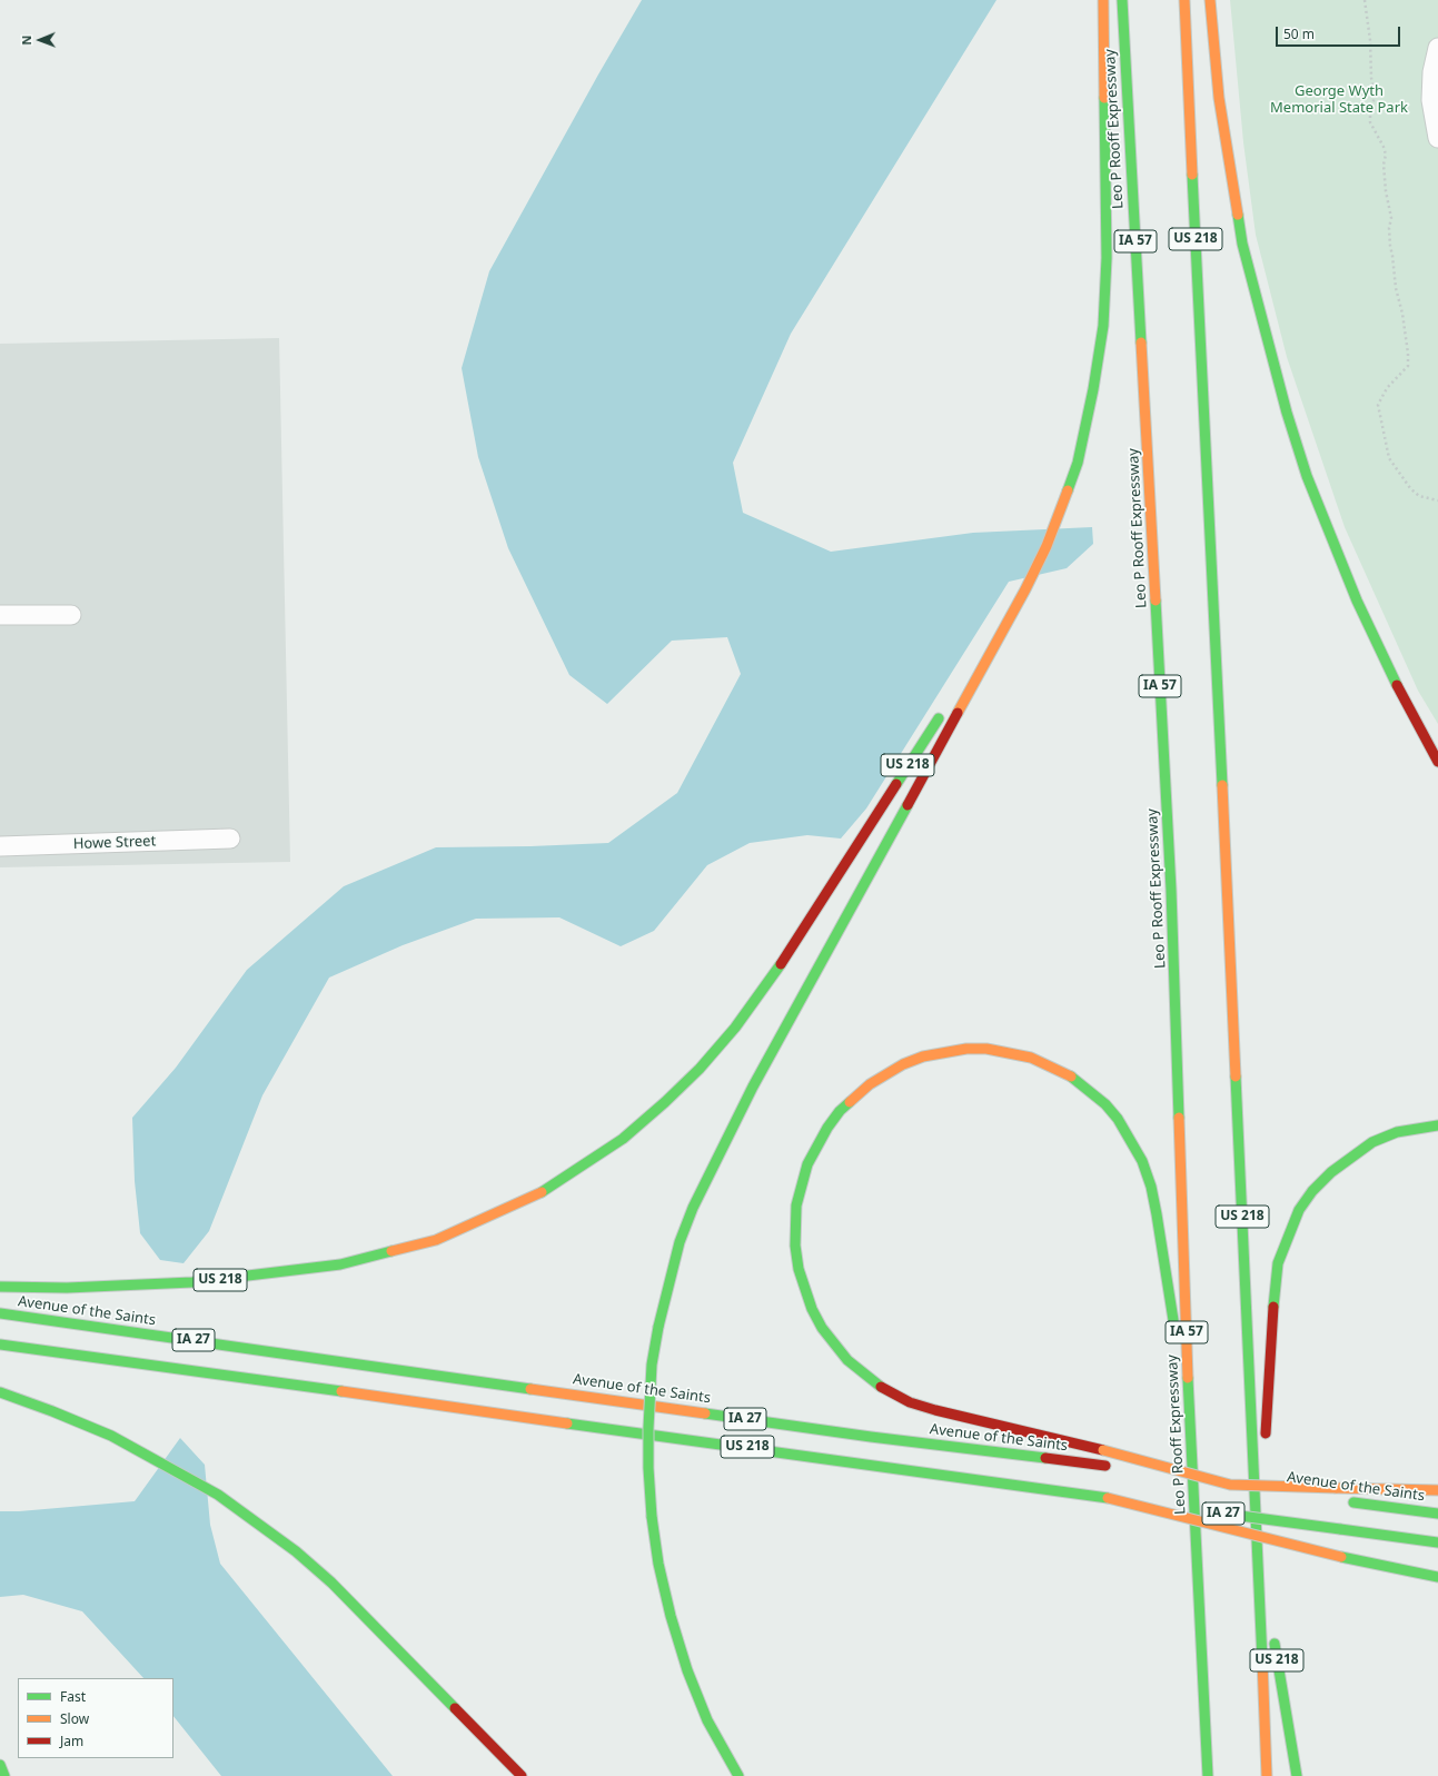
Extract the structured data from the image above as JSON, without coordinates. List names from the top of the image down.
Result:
{
  "streets": {
    "main road": [
      "Leo P Rooff Expressway",
      "US 218",
      "IA 57",
      "Avenue of the Saints",
      "IA 27"
    ],
    "street": ["Howe Street"]
  },
  "crossings": [
    ["US 218", "IA 27"]
  ],
  "parks": ["George Wyth Memorial State Park"],
  "legend": ["Fast", "Slow", "Jam"],
  "scale_bar": "50 m",
  "north": "left"
}
